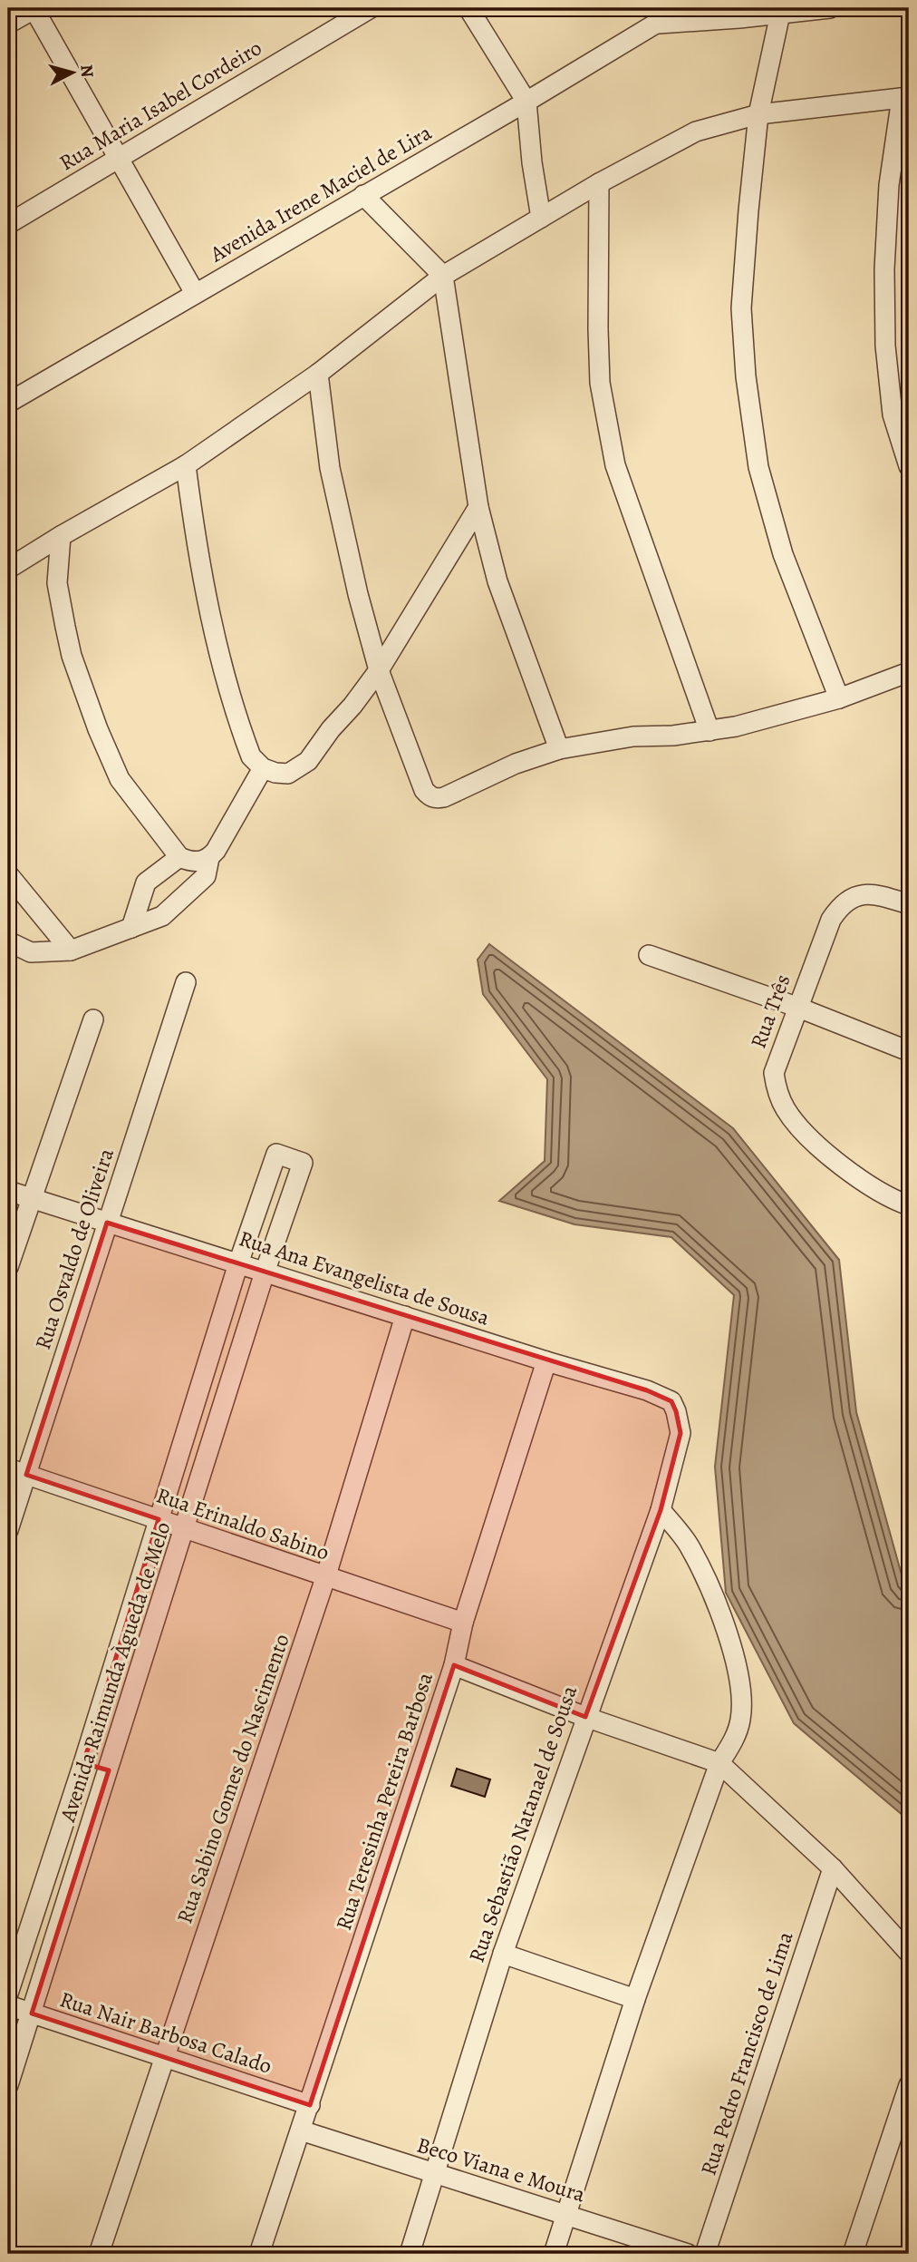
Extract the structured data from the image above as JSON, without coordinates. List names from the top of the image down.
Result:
{
  "streets": {
    "street": [
      "Rua Maria Isabel Cordeiro",
      "Avenida Irene Maciel de Lira",
      "Rua Três",
      "Rua Osvaldo de Oliveira",
      "Rua Ana Evangelista de Sousa",
      "Rua Erinaldo Sabino",
      "Avenida Raimunda Àgueda de Melo",
      "Rua Sabino Gomes do Nascimento",
      "Rua Teresinha Pereira Barbosa",
      "Rua Sebastião Natanael de Sousa",
      "Rua Nair Barbosa Calado",
      "Rua Pedro Francisco de Lima",
      "Beco Viana e Moura"
    ]
  },
  "crossings": [
    ["Rua Osvaldo de Oliveira", "Rua Ana Evangelista de Sousa"],
    ["Rua Osvaldo de Oliveira", "Rua Erinaldo Sabino"],
    ["Rua Ana Evangelista de Sousa", "Avenida Raimunda Àgueda de Melo"],
    ["Rua Ana Evangelista de Sousa", "Rua Sabino Gomes do Nascimento"],
    ["Rua Ana Evangelista de Sousa", "Rua Teresinha Pereira Barbosa"],
    ["Rua Ana Evangelista de Sousa", "Rua Sebastião Natanael de Sousa"],
    ["Rua Erinaldo Sabino", "Avenida Raimunda Àgueda de Melo"],
    ["Rua Erinaldo Sabino", "Rua Sabino Gomes do Nascimento"],
    ["Rua Erinaldo Sabino", "Rua Teresinha Pereira Barbosa"],
    ["Avenida Raimunda Àgueda de Melo", "Rua Nair Barbosa Calado"],
    ["Rua Sabino Gomes do Nascimento", "Rua Nair Barbosa Calado"],
    ["Rua Teresinha Pereira Barbosa", "Rua Nair Barbosa Calado"],
    ["Rua Teresinha Pereira Barbosa", "Beco Viana e Moura"],
    ["Rua Sebastião Natanael de Sousa", "Beco Viana e Moura"]
  ],
  "north": "right"
}
